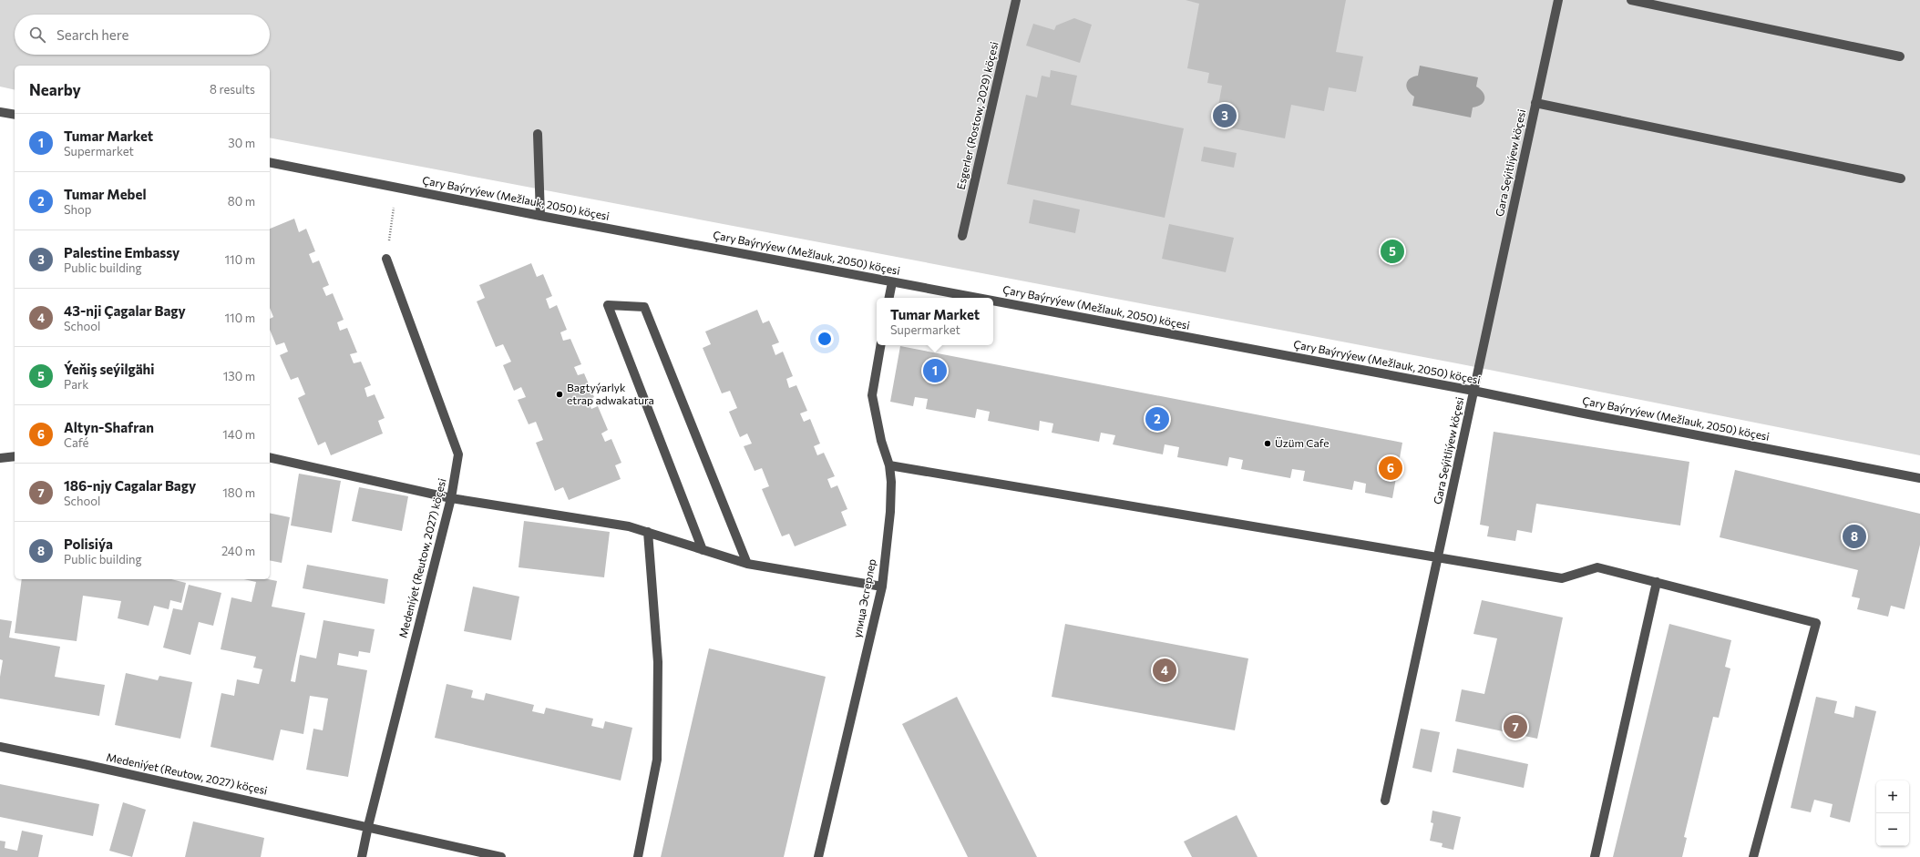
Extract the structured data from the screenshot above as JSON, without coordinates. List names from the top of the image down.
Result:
{
  "streets": {
    "street": [
      "Esgerler (Rostow, 2029) köçesi",
      "Gara Seýitliýew köçesi",
      "Çary Baýryýew (Mežlauk, 2050) köçesi",
      "Medeniýet (Reutow, 2027) köçesi",
      "улица Эсгерлер"
    ]
  },
  "crossings": [
    ["Gara Seýitliýew köçesi", "Çary Baýryýew (Mežlauk, 2050) köçesi"]
  ],
  "places": ["Bagtyýarlyk etrap adwakatura", "Üzüm Cafe"],
  "page": {
    "search": "Search here",
    "heading": ["Nearby", "8 results"],
    "pins": [
      "3",
      "5",
      "1",
      "2",
      "6",
      "8",
      "4",
      "7"
    ],
    "list": [
      {
        "mark": "1",
        "name": "Tumar Market",
        "note": "Supermarket",
        "value": "30 m"
      },
      {
        "mark": "2",
        "name": "Tumar Mebel",
        "note": "Shop",
        "value": "80 m"
      },
      {
        "mark": "3",
        "name": "Palestine Embassy",
        "note": "Public building",
        "value": "110 m"
      },
      {
        "mark": "4",
        "name": "43-nji Çagalar Bagy",
        "note": "School",
        "value": "110 m"
      },
      {
        "mark": "5",
        "name": "Ýeňiş seýilgähi",
        "note": "Park",
        "value": "130 m"
      },
      {
        "mark": "6",
        "name": "Altyn-Shafran",
        "note": "Café",
        "value": "140 m"
      },
      {
        "mark": "7",
        "name": "186-njy Cagalar Bagy",
        "note": "School",
        "value": "180 m"
      },
      {
        "mark": "8",
        "name": "Polisiýa",
        "note": "Public building",
        "value": "240 m"
      }
    ],
    "popup": ["Tumar Market", "Supermarket"],
    "map_buttons": ["+", "−"]
  }
}
